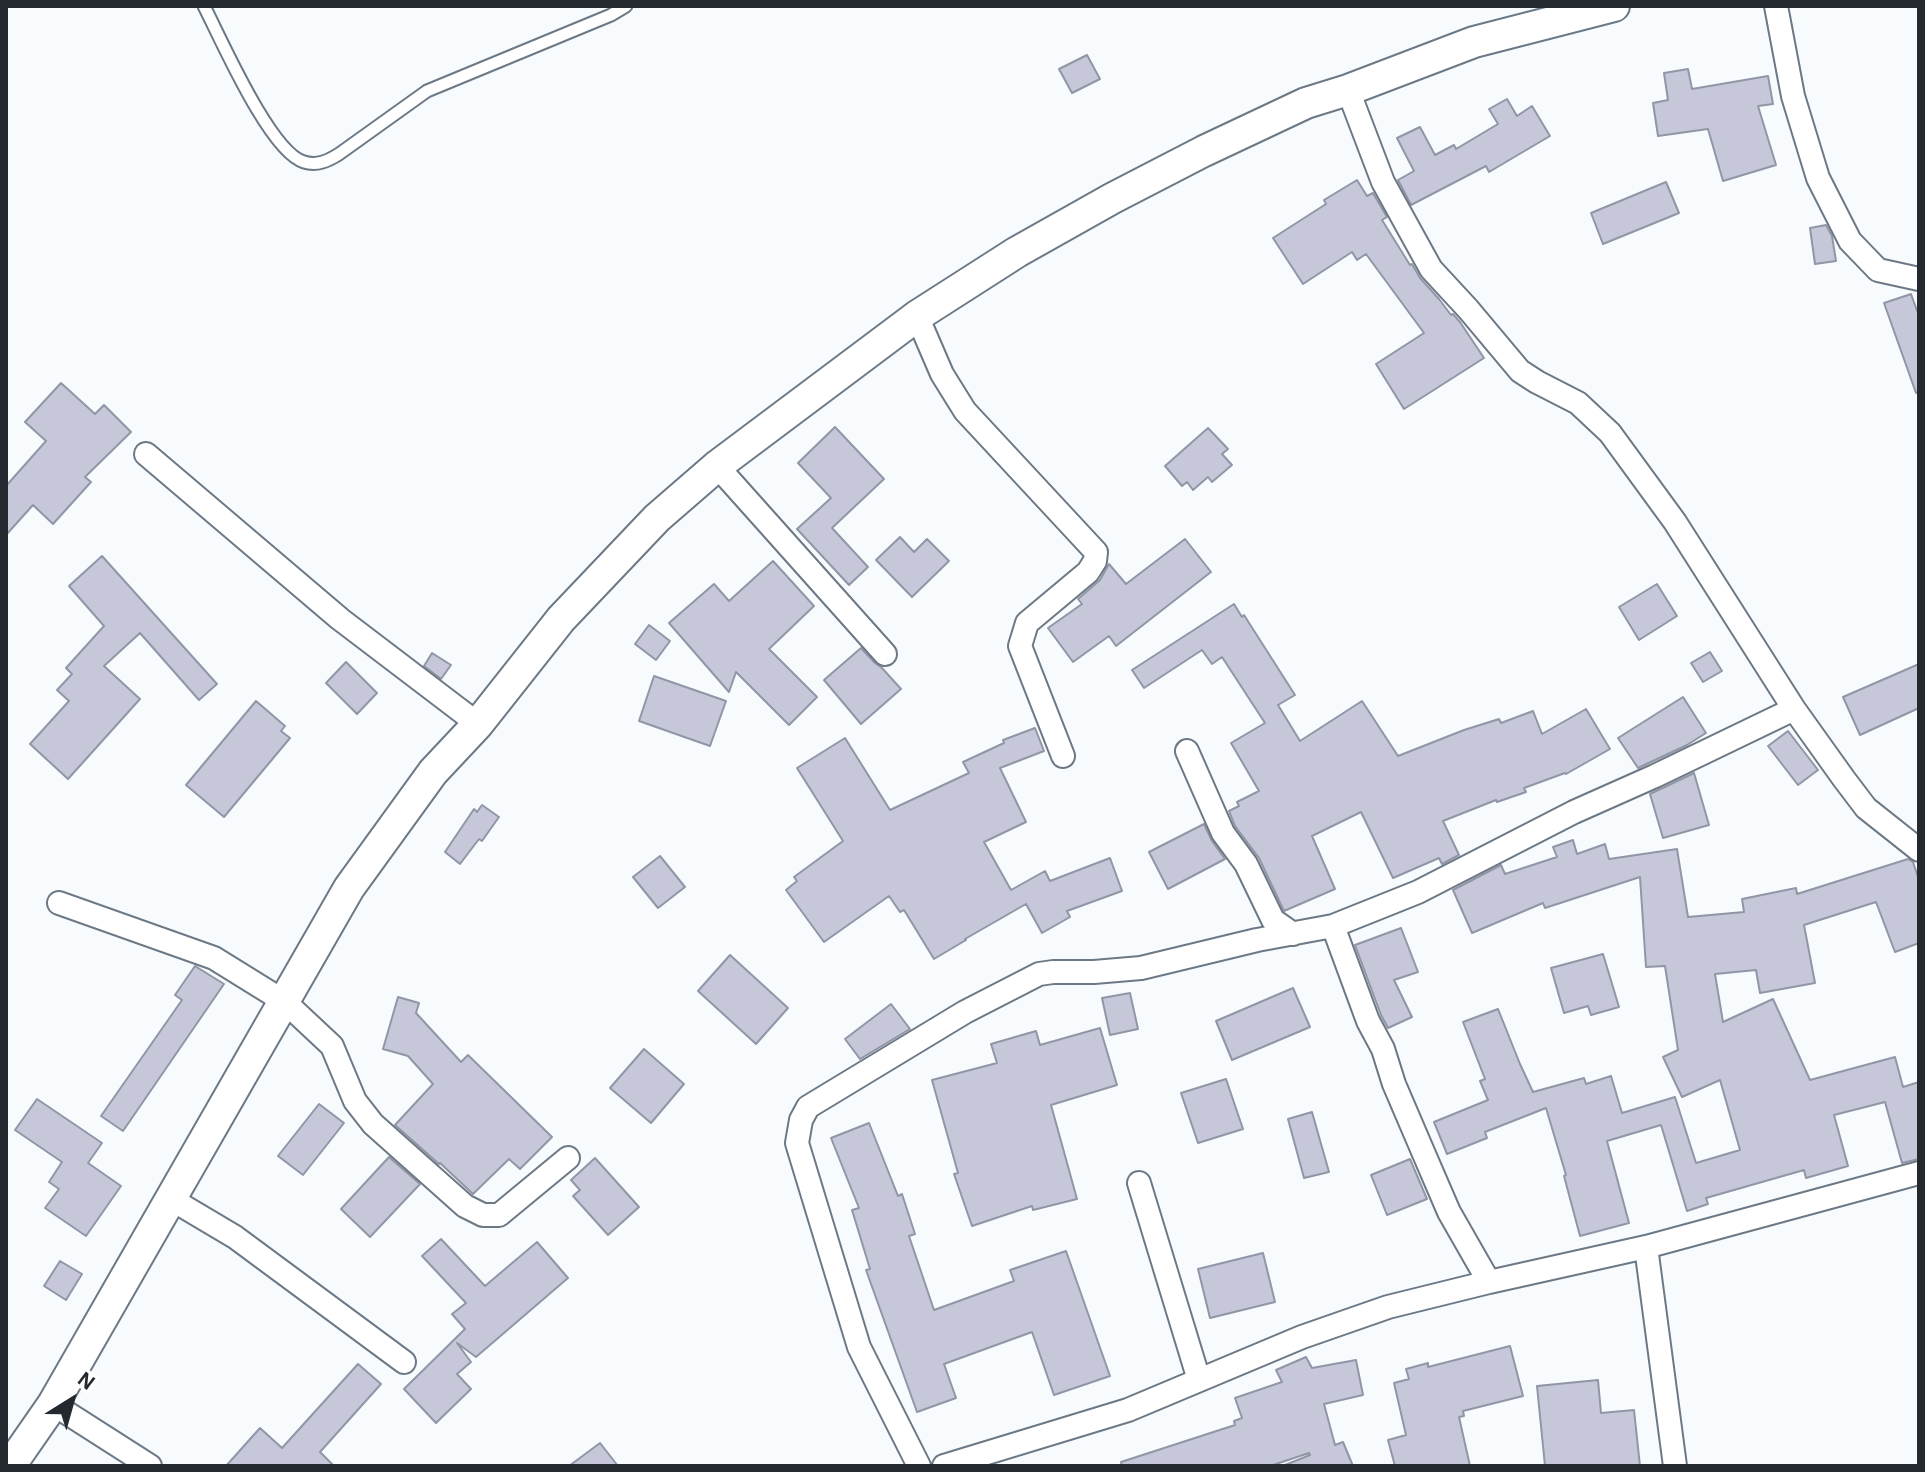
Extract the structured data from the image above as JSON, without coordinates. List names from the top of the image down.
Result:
{
  "north": "top right"
}
